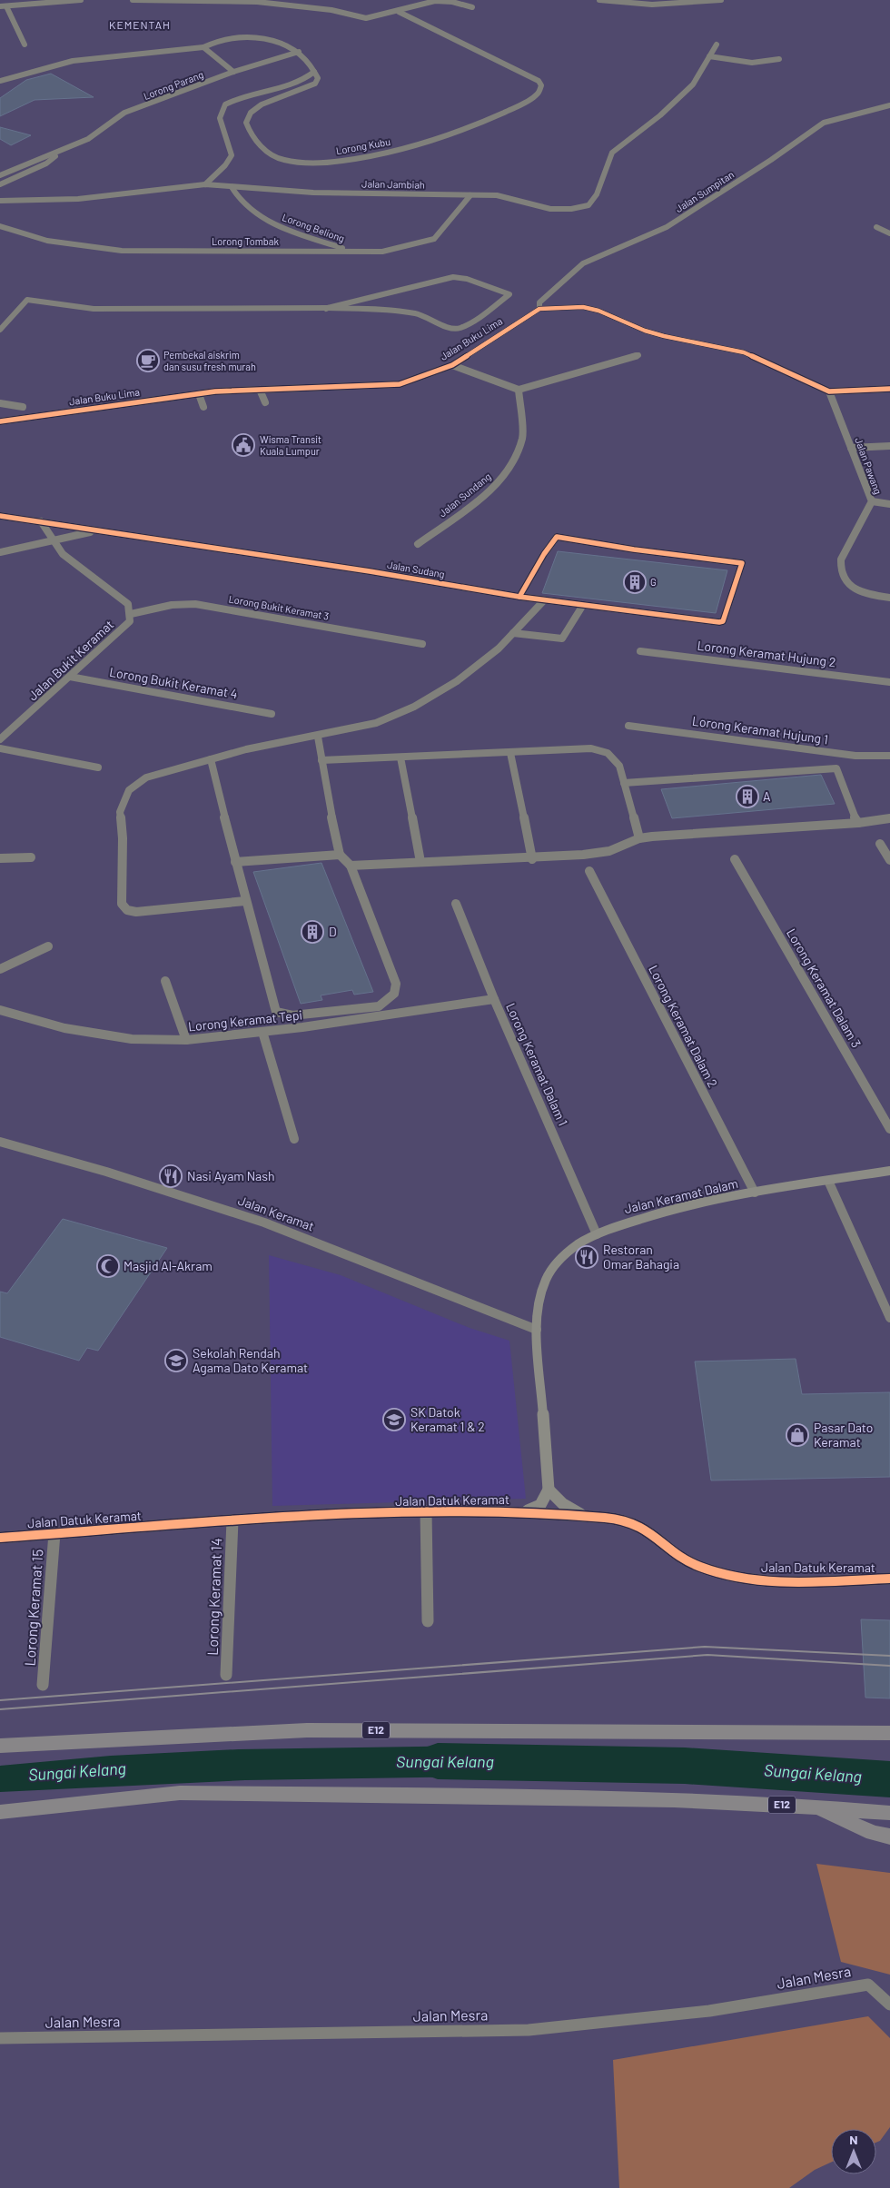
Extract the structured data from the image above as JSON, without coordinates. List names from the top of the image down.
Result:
{
  "streets": {
    "highway": ["E12"],
    "street": [
      "Lorong Parang",
      "Lorong Kubu",
      "Jalan Jambiah",
      "Jalan Sumpitan",
      "Lorong Beliong",
      "Lorong Tombak",
      "Jalan Buku Lima",
      "Jalan Pawang",
      "Jalan Sundang",
      "Jalan Sudang",
      "Lorong Bukit Keramat 3",
      "Lorong Keramat Hujung 2",
      "Jalan Bukit Keramat",
      "Lorong Bukit Keramat 4",
      "Lorong Keramat Hujung 1",
      "Lorong Keramat Dalam 3",
      "Lorong Keramat Tepi",
      "Lorong Keramat Dalam 2",
      "Lorong Keramat Dalam 1",
      "Jalan Keramat Dalam",
      "Jalan Keramat",
      "Jalan Datuk Keramat",
      "Lorong Keramat 14",
      "Lorong Keramat 15",
      "Jalan Mesra"
    ]
  },
  "crossings": [
    ["Jalan Jambiah", "Lorong Beliong"],
    ["Jalan Jambiah", "Lorong Tombak"],
    ["Jalan Sumpitan", "Jalan Buku Lima"],
    ["Lorong Beliong", "Lorong Tombak"],
    ["Lorong Bukit Keramat 3", "Jalan Bukit Keramat"],
    ["Jalan Bukit Keramat", "Lorong Bukit Keramat 4"],
    ["Lorong Keramat Tepi", "Lorong Keramat Dalam 1"],
    ["Lorong Keramat Dalam 2", "Jalan Keramat Dalam"],
    ["Lorong Keramat Dalam 1", "Jalan Keramat Dalam"],
    ["Jalan Keramat Dalam", "Jalan Keramat"],
    ["Jalan Datuk Keramat", "Lorong Keramat 14"],
    ["Jalan Datuk Keramat", "Lorong Keramat 15"]
  ],
  "districts": ["KEMENTAH"],
  "water": ["Sungai Kelang"],
  "places": {
    "cafe": ["Pembekal aiskrim dan susu fresh murah"],
    "public building": ["Wisma Transit Kuala Lumpur"],
    "building": ["G", "A", "D"],
    "restaurant": ["Nasi Ayam Nash", "Restoran Omar Bahagia"],
    "mosque": ["Masjid Al-Akram"],
    "school or university": ["Sekolah Rendah Agama Dato Keramat", "SK Datok Keramat 1 & 2"],
    "shop": ["Pasar Dato Keramat"]
  },
  "north": "top"
}
